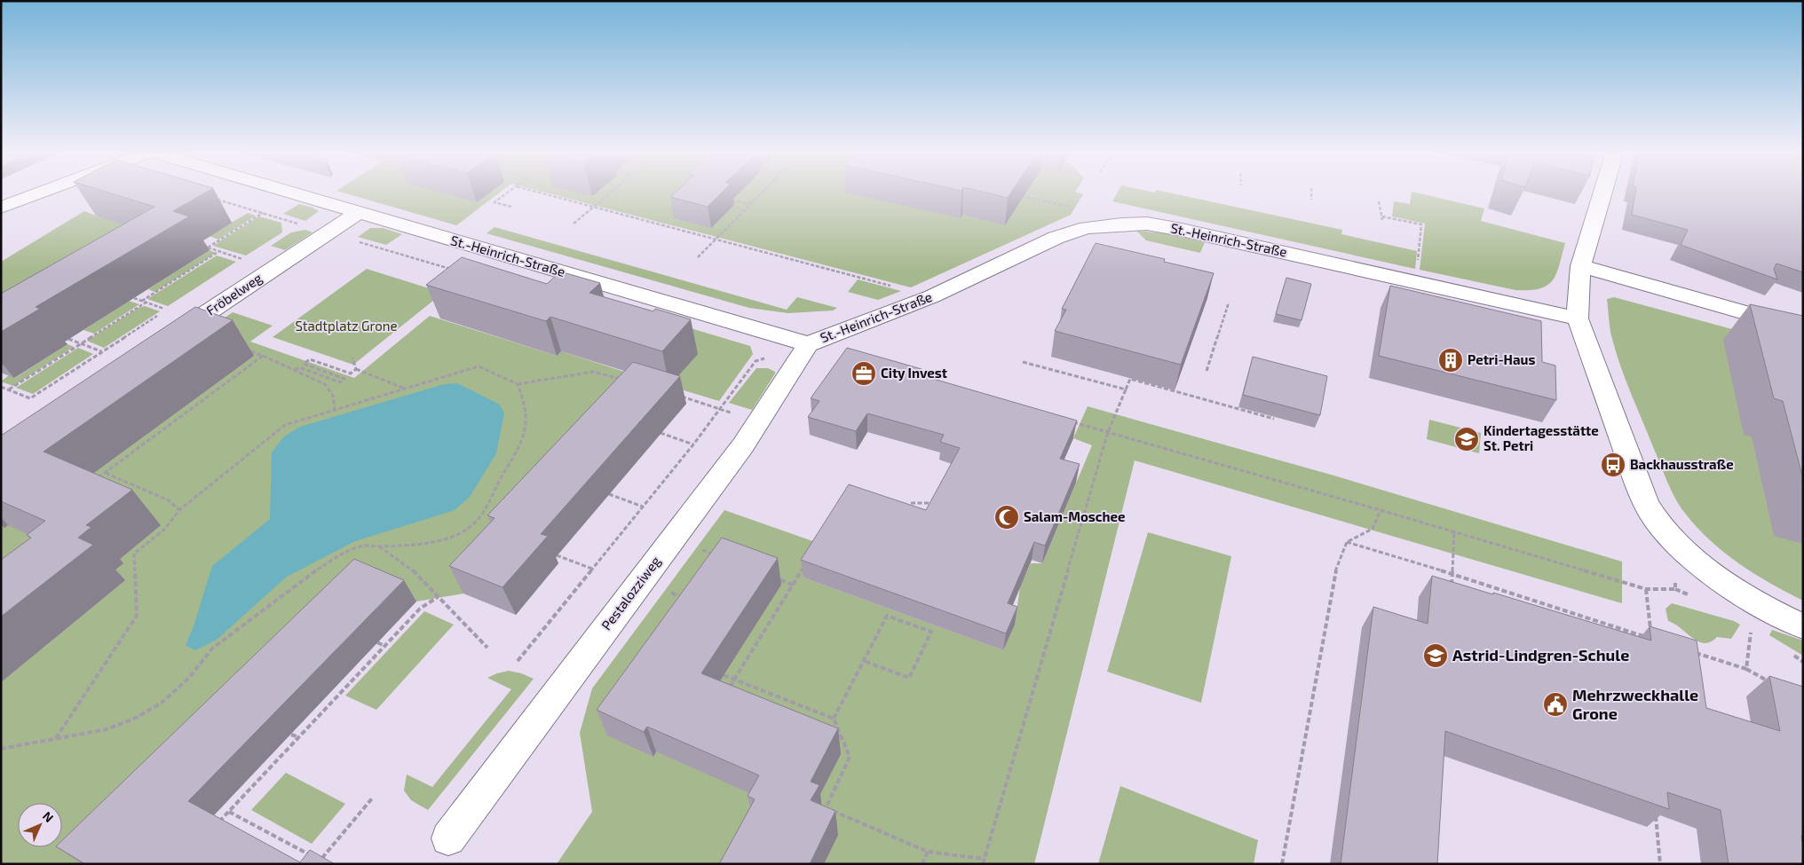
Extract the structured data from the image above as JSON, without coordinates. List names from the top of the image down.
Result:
{
  "streets": {
    "street": ["St.-Heinrich-Straße", "Fröbelweg", "Pestalozziweg"]
  },
  "crossings": [
    ["St.-Heinrich-Straße", "Fröbelweg"],
    ["St.-Heinrich-Straße", "Pestalozziweg"]
  ],
  "parks": ["Stadtplatz Grone"],
  "places": {
    "building": ["Petri-Haus"],
    "office": ["City Invest"],
    "school or university": ["Kindertagesstätte St. Petri", "Astrid-Lindgren-Schule"],
    "bus stop": ["Backhausstraße"],
    "mosque": ["Salam-Moschee"],
    "public building": ["Mehrzweckhalle Grone"]
  },
  "north": "top right"
}
